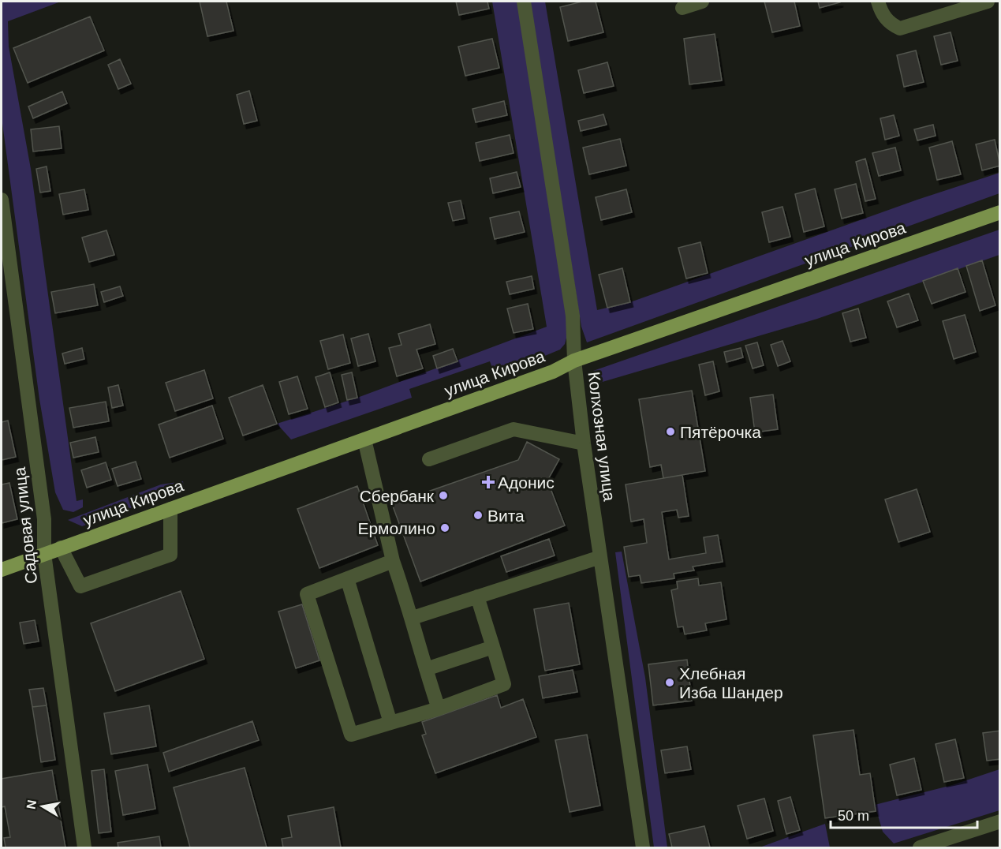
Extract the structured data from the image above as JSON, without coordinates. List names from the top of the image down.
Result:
{
  "streets": {
    "main road": ["улица Кирова"],
    "street": ["Колхозная улица", "Садовая улица"]
  },
  "crossings": [
    ["улица Кирова", "Колхозная улица"],
    ["улица Кирова", "Садовая улица"]
  ],
  "places": {
    "other": [
      "Пятёрочка",
      "Сбербанк",
      "Вита",
      "Ермолино",
      "Хлебная Изба Шандер"
    ],
    "health": ["Адонис"]
  },
  "scale_bar": "50 m",
  "north": "left"
}
